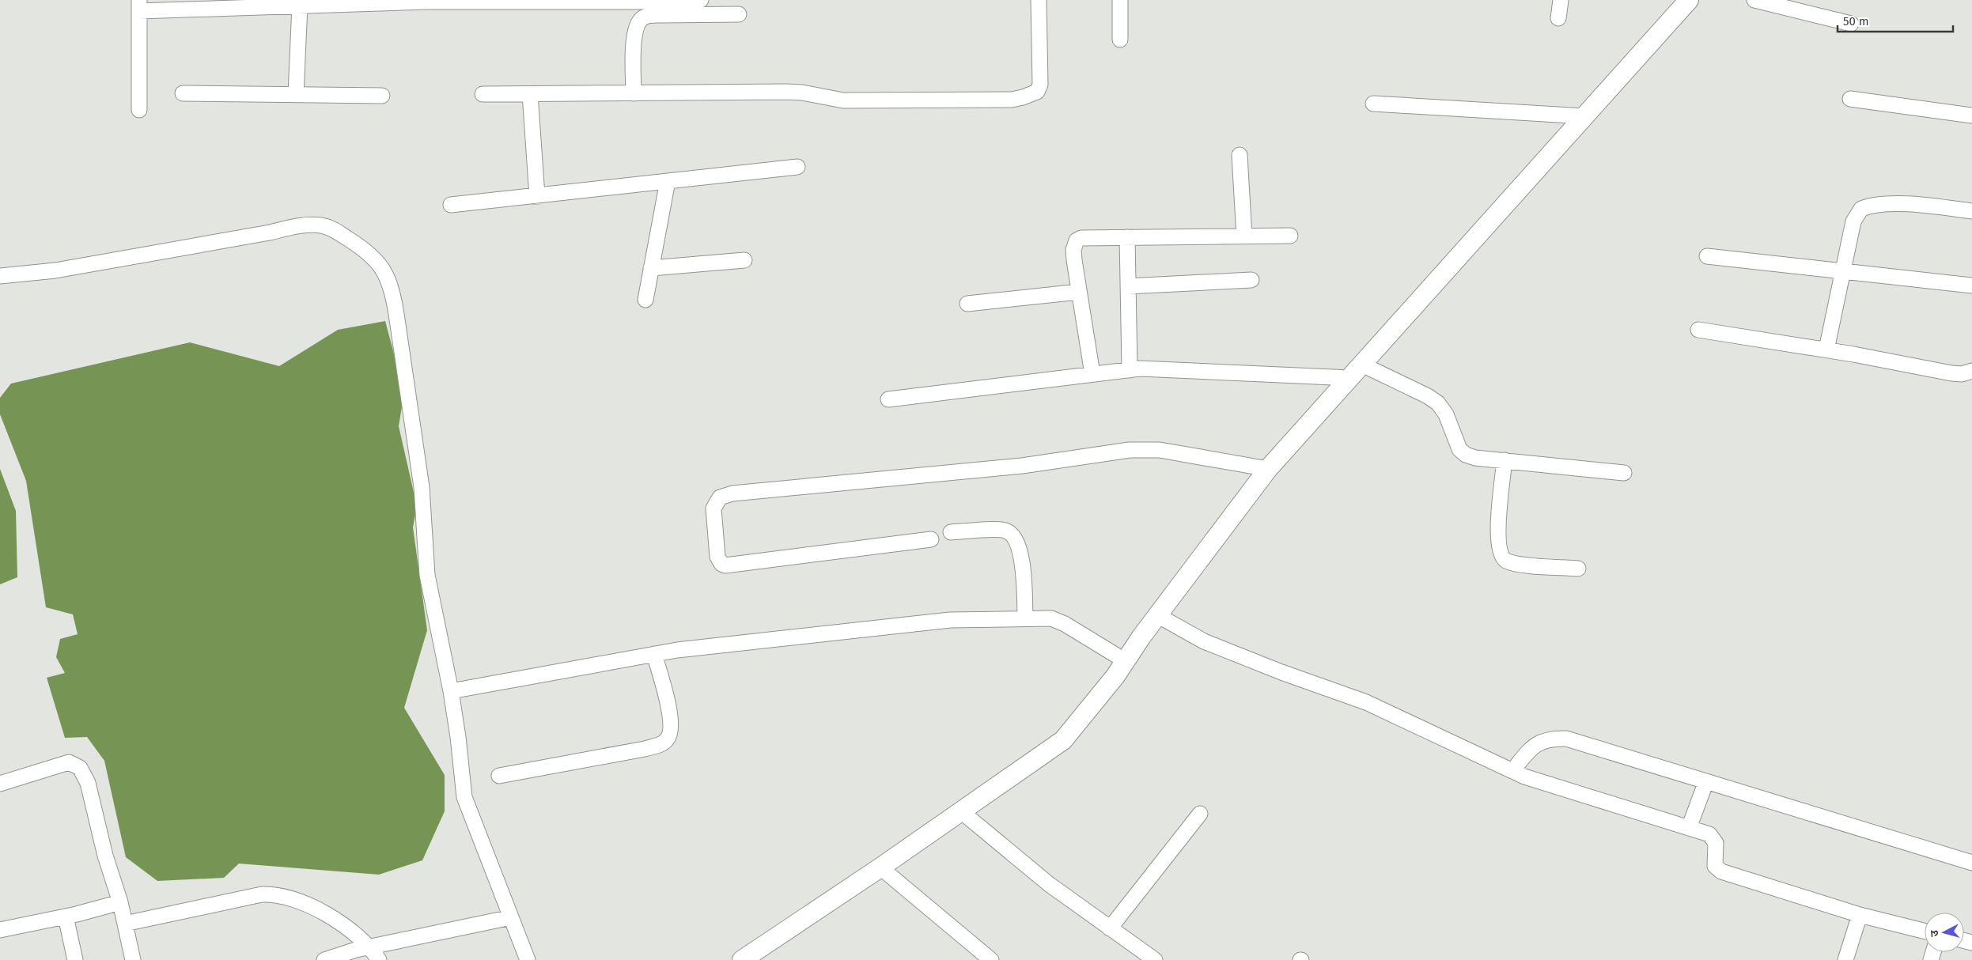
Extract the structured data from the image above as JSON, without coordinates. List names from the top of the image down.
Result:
{
  "scale_bar": "50 m",
  "north": "left"
}
